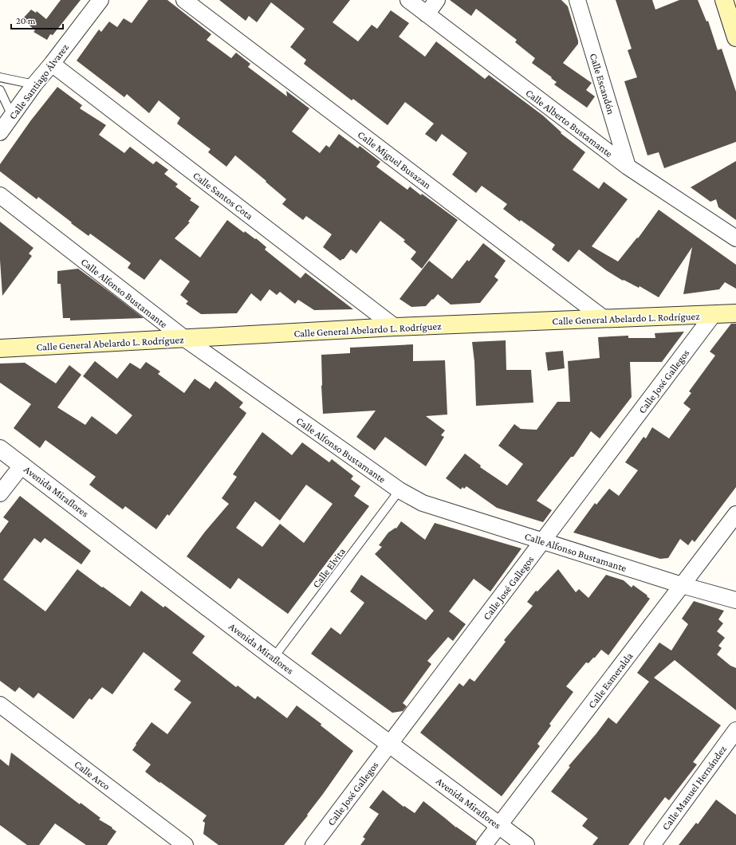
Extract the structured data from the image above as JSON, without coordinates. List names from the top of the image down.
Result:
{
  "streets": {
    "main road": ["Calle General Abelardo L. Rodríguez"],
    "street": [
      "Calle Santiago Álvarez",
      "Calle Escandón",
      "Calle Alberto Bustamante",
      "Calle Miguel Busazan",
      "Calle Santos Cota",
      "Calle Alfonso Bustamante",
      "Calle José Gallegos",
      "Avenida Miraflores",
      "Calle Esmeralda",
      "Calle Arco",
      "Calle Manuel Hernández"
    ],
    "lane": ["Calle Elvita"]
  },
  "crossings": [
    ["Calle Santiago Álvarez", "Calle Santos Cota"],
    ["Calle Escandón", "Calle Alberto Bustamante"],
    ["Calle Miguel Busazan", "Calle General Abelardo L. Rodríguez"],
    ["Calle Santos Cota", "Calle General Abelardo L. Rodríguez"],
    ["Calle Alfonso Bustamante", "Calle General Abelardo L. Rodríguez"],
    ["Calle Alfonso Bustamante", "Calle José Gallegos"],
    ["Calle Alfonso Bustamante", "Calle Elvita"],
    ["Calle Alfonso Bustamante", "Calle Esmeralda"],
    ["Calle General Abelardo L. Rodríguez", "Calle José Gallegos"],
    ["Calle José Gallegos", "Avenida Miraflores"],
    ["Avenida Miraflores", "Calle Elvita"],
    ["Avenida Miraflores", "Calle Esmeralda"]
  ],
  "scale_bar": "20 m"
}
